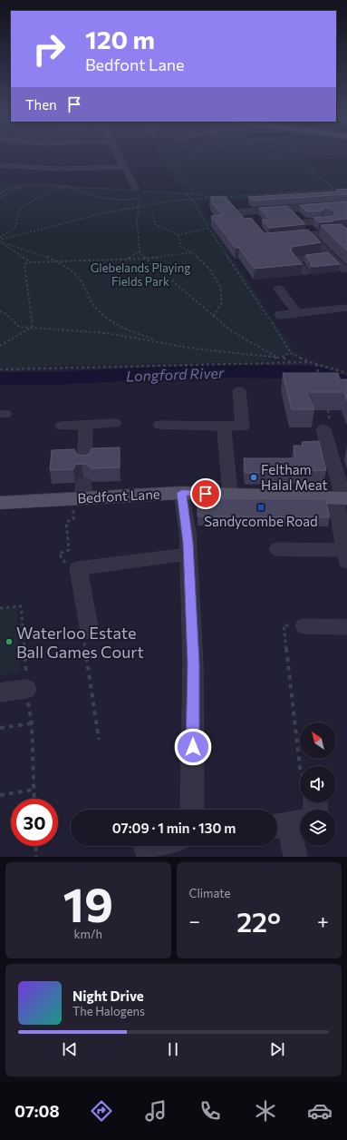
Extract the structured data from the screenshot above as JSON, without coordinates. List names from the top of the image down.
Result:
{
  "streets": {
    "main road": ["Bedfont Lane"]
  },
  "water": ["Longford River"],
  "parks": ["Glebelands Playing Fields Park"],
  "places": {
    "other": ["Feltham Halal Meat", "Waterloo Estate Ball Games Court"],
    "transit": ["Sandycombe Road"]
  },
  "north": "top left",
  "page": {
    "turn": ["120 m", "Bedfont Lane"],
    "then": "Then",
    "limit": "30",
    "trip": "07:09 · 1 min · 130 m",
    "tile": [
      ["19", "km/h"],
      "Climate"
    ],
    "heat": ["−", "22°", "+"],
    "song": ["Night Drive", "The Halogens"],
    "tabs": "07:08"
  }
}
